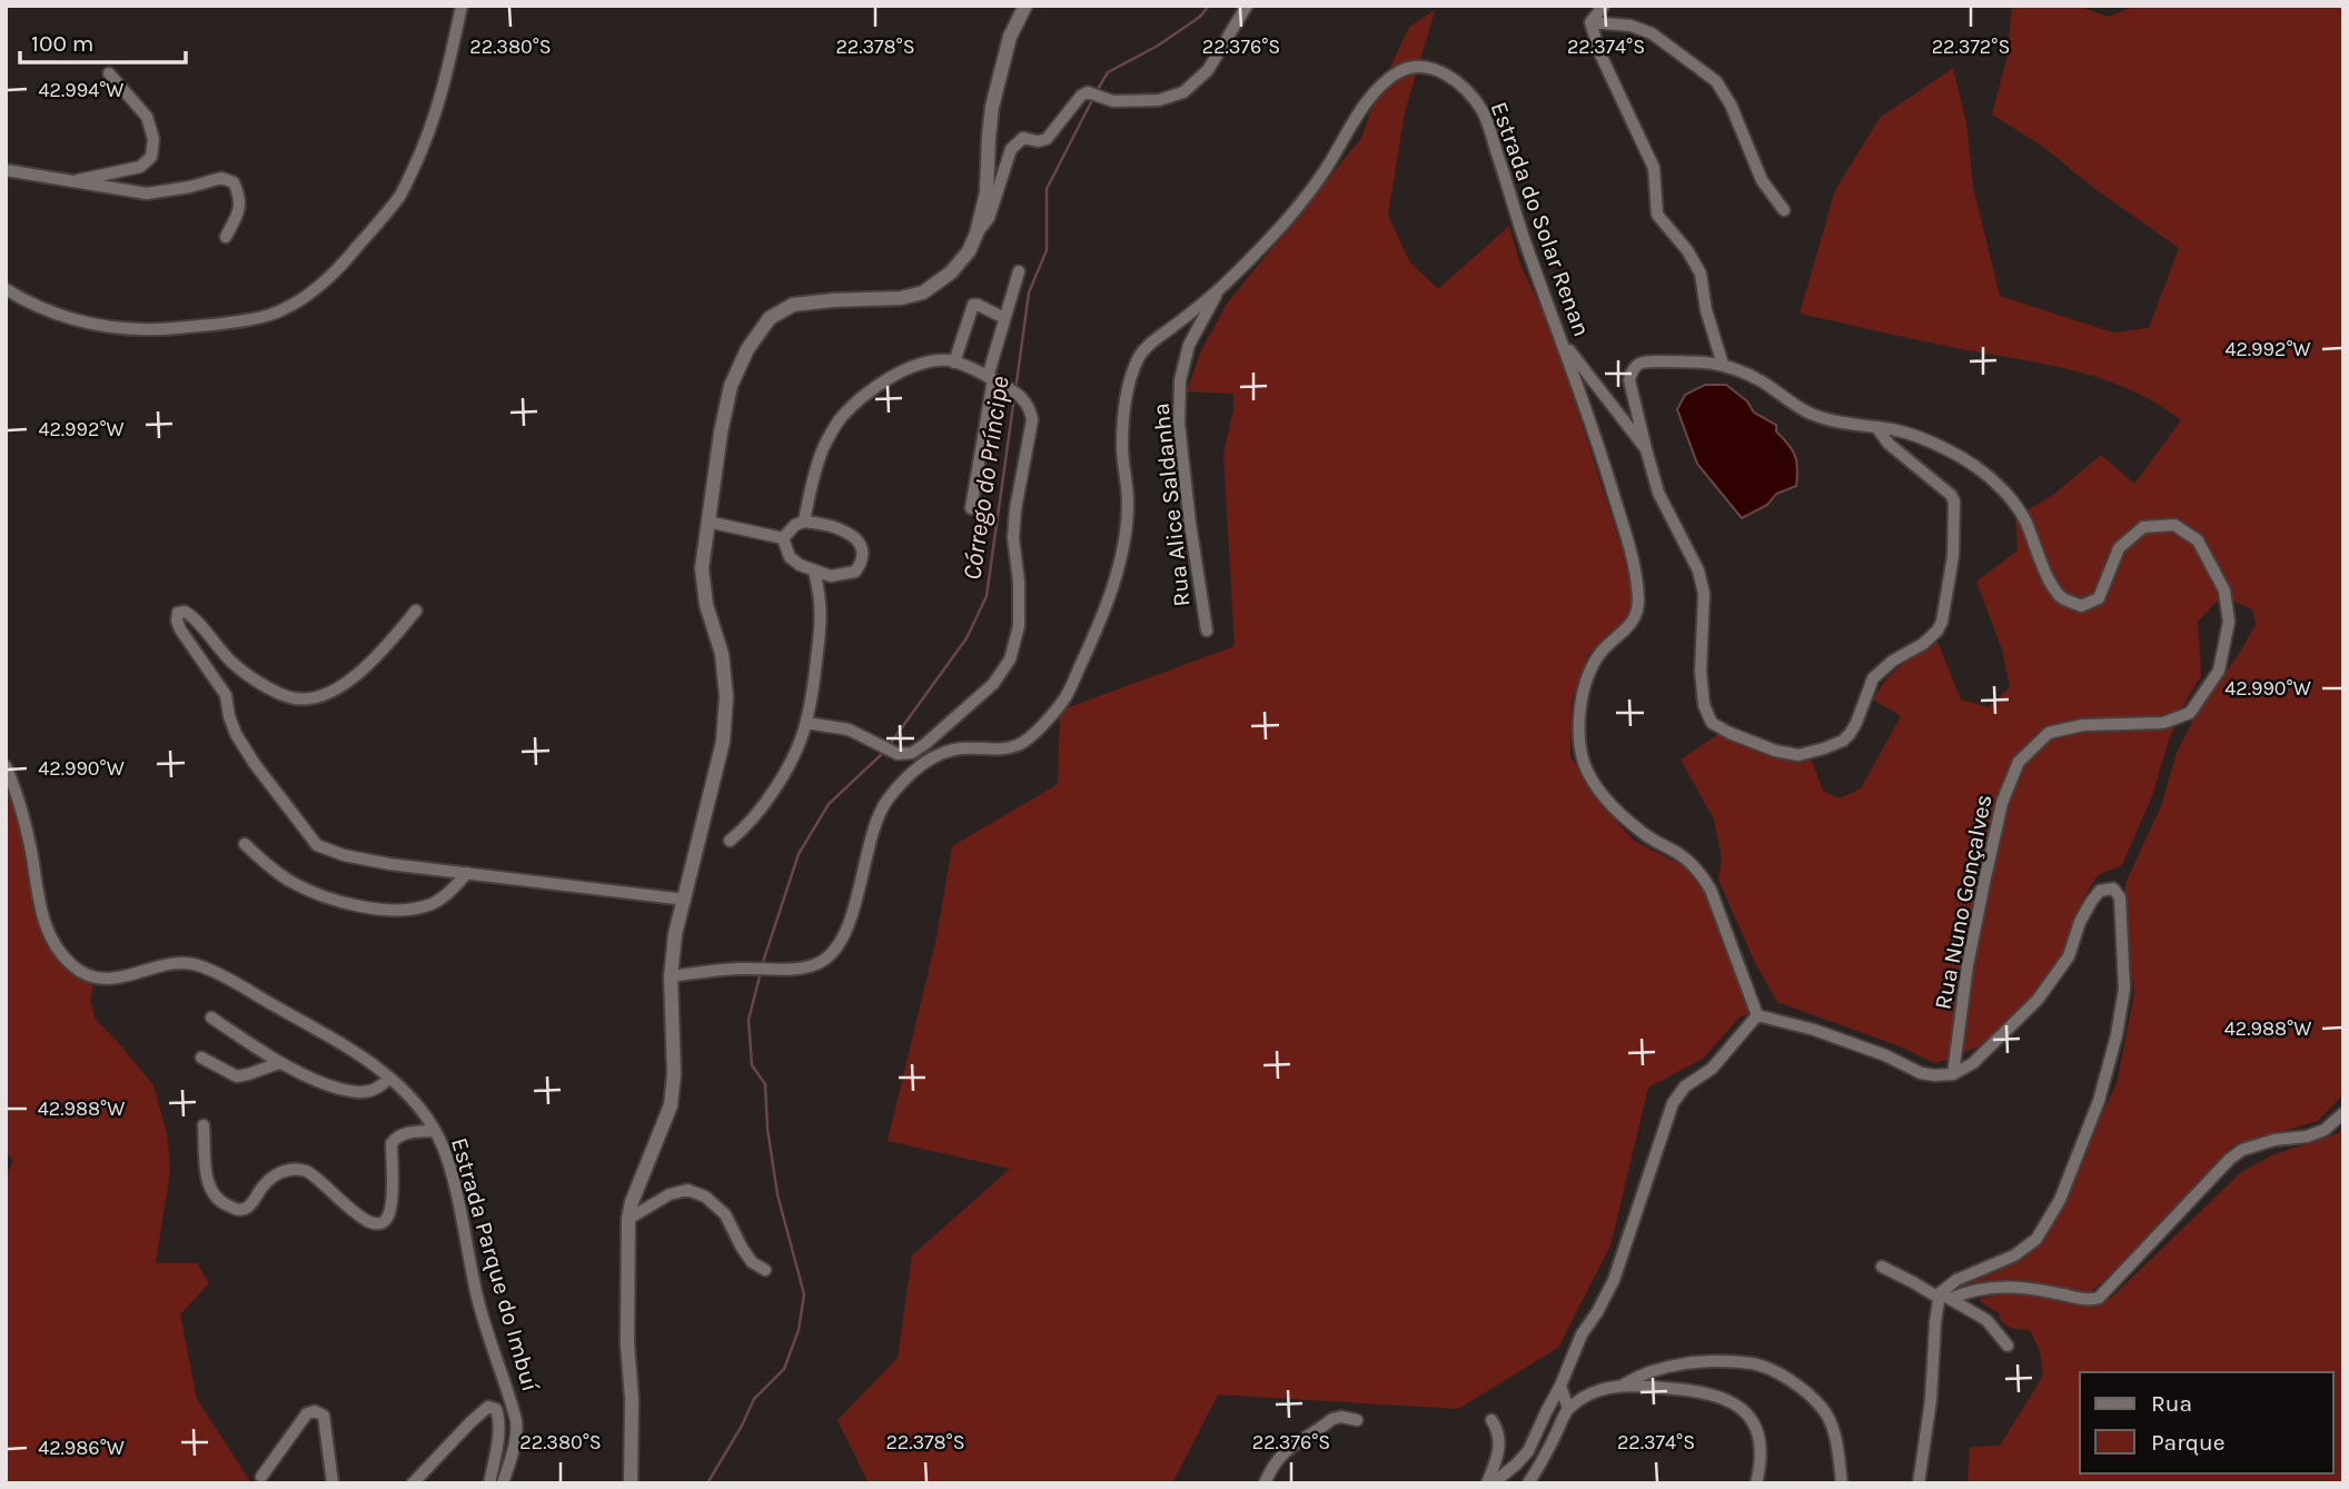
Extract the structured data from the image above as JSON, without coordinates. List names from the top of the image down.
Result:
{
  "streets": {
    "street": [
      "Estrada do Solar Renan",
      "Rua Alice Saldanha",
      "Rua Nuno Gonçalves",
      "Estrada Parque do Imbuí"
    ]
  },
  "crossings": [
    ["Estrada do Solar Renan", "Rua Alice Saldanha"]
  ],
  "water": ["Córrego do Príncipe"],
  "legend": ["Rua", "Parque"],
  "scale_bar": "100 m",
  "coordinates": [
    "22.380°S",
    "22.378°S",
    "22.376°S",
    "22.374°S",
    "22.372°S",
    "42.994°W",
    "42.992°W",
    "42.990°W",
    "42.988°W",
    "42.986°W"
  ]
}
